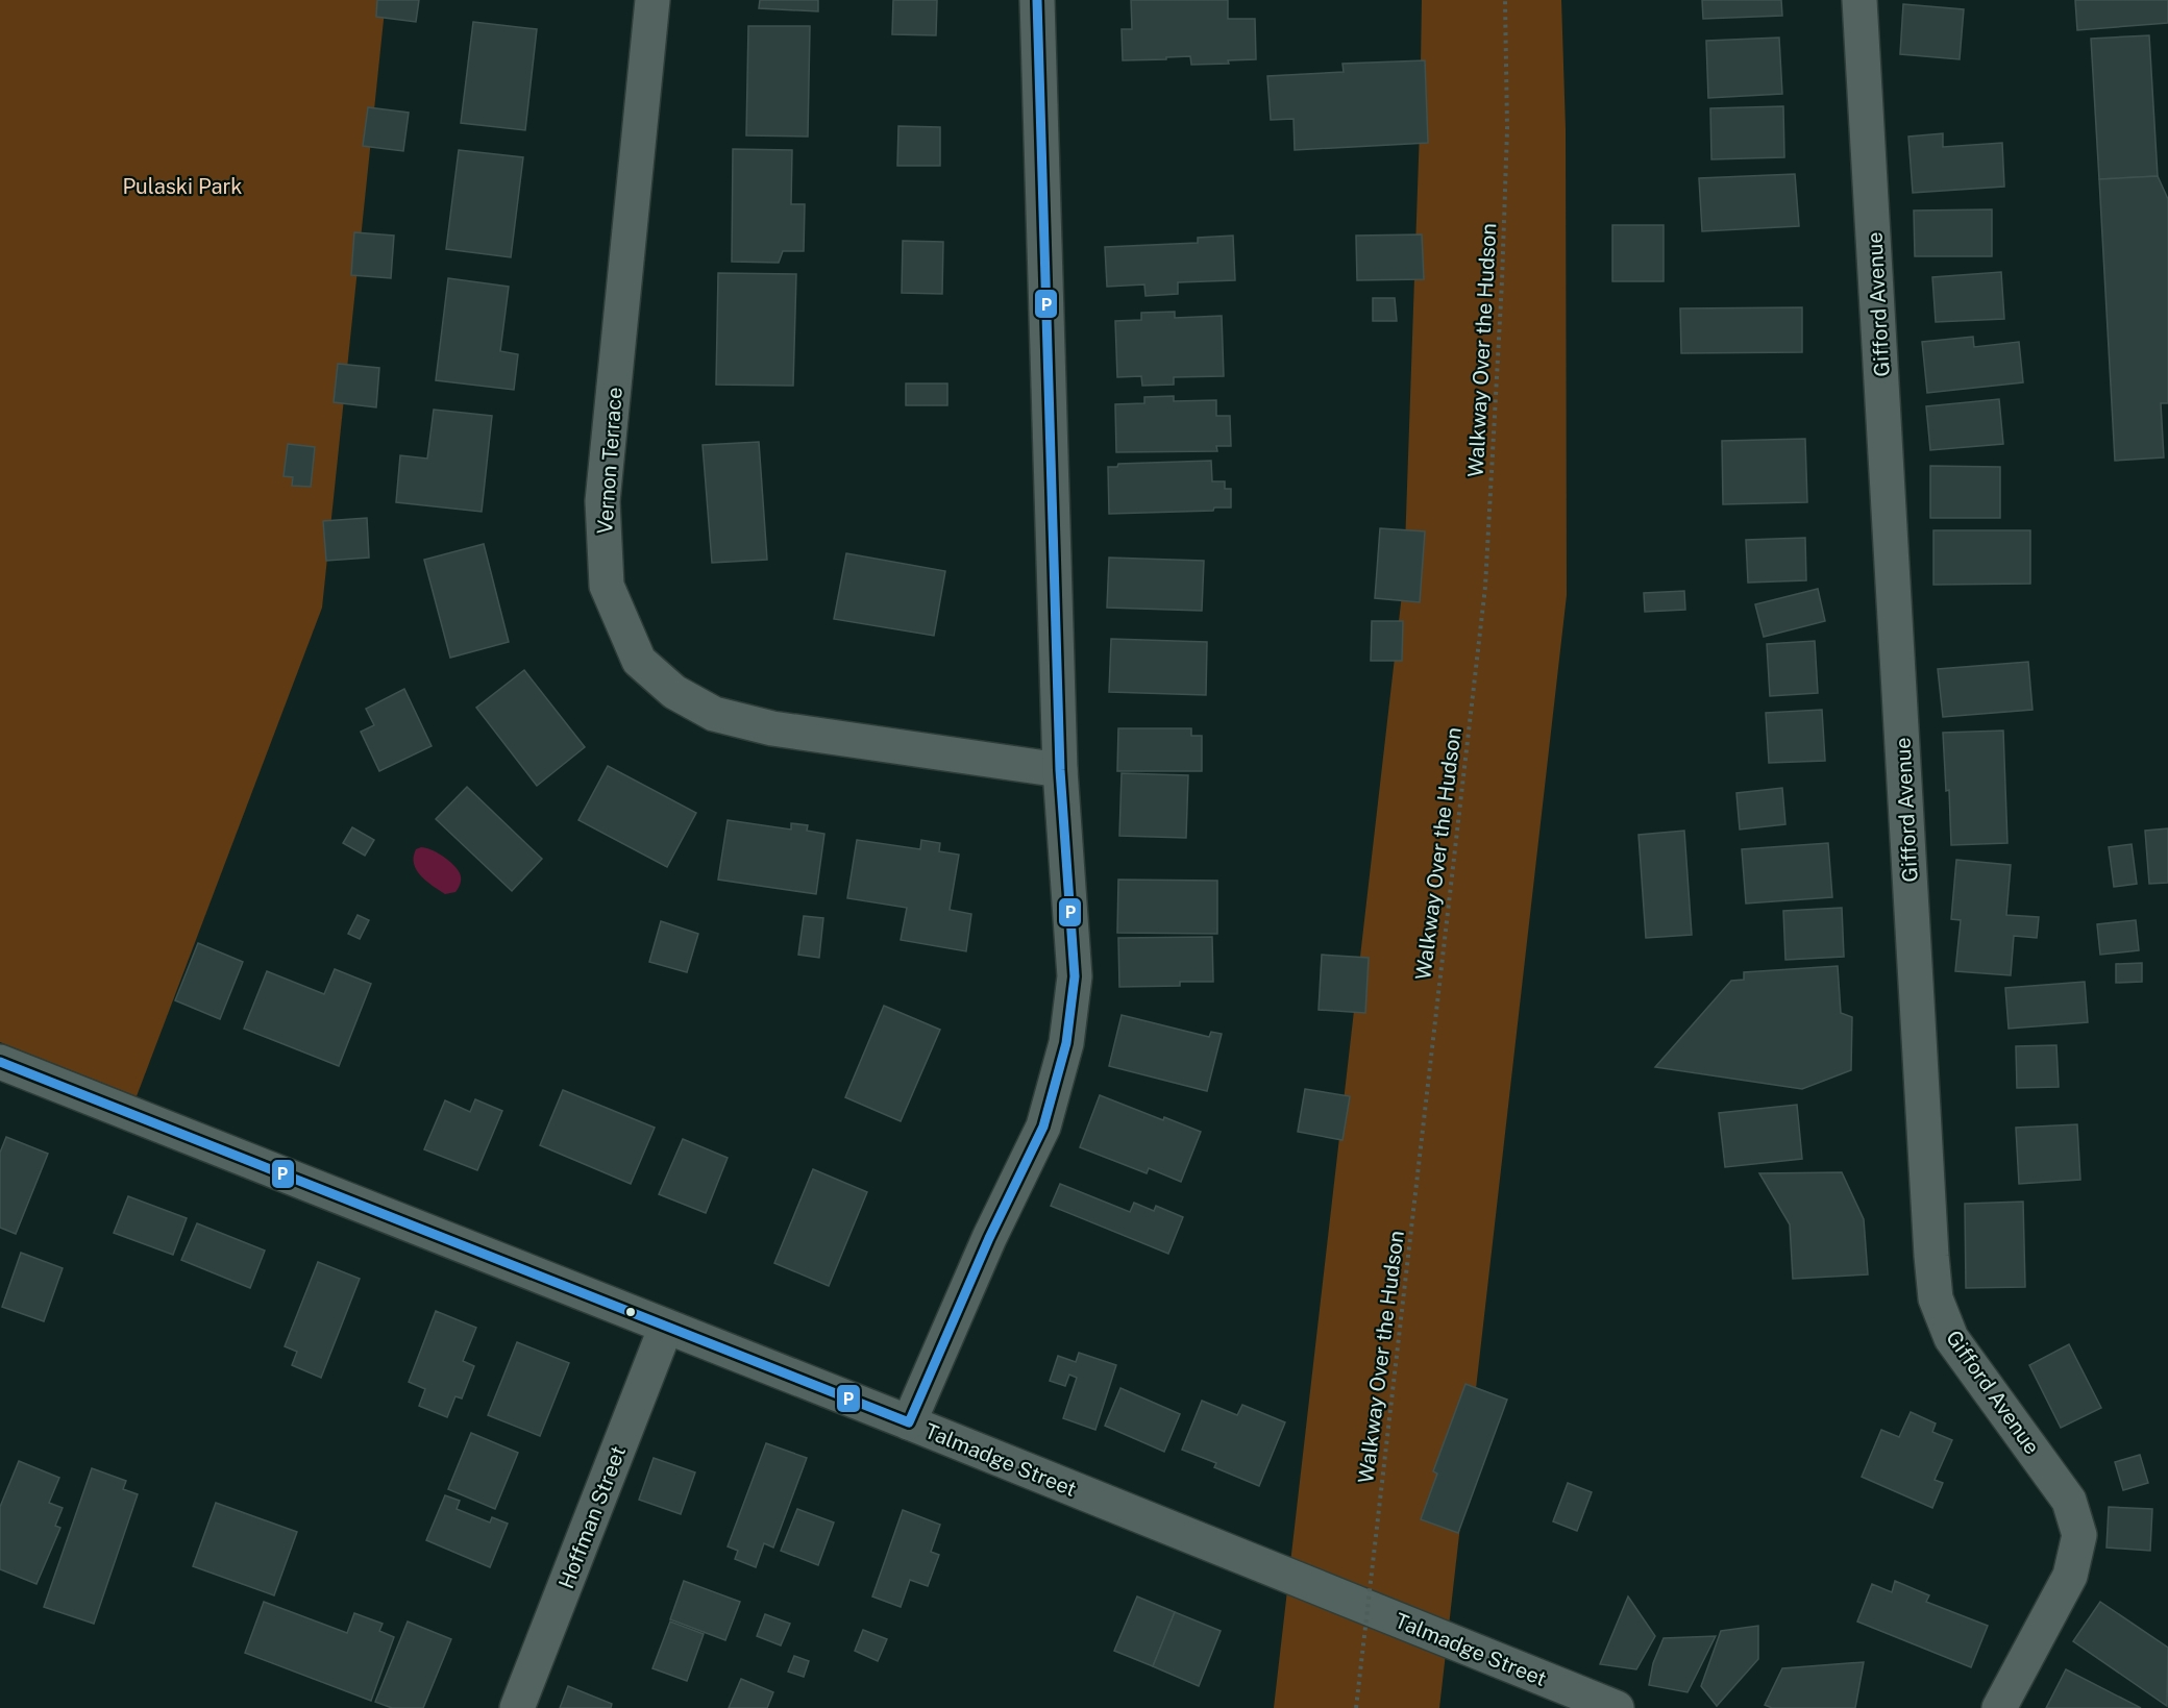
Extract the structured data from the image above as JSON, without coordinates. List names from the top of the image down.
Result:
{
  "streets": {
    "street": [
      "Gifford Avenue",
      "Vernon Terrace",
      "Talmadge Street",
      "Hoffman Street"
    ],
    "path": ["Walkway Over the Hudson"]
  },
  "crossings": [
    ["Talmadge Street", "Hoffman Street"]
  ],
  "parks": ["Pulaski Park"],
  "lines": ["transit line P"]
}
